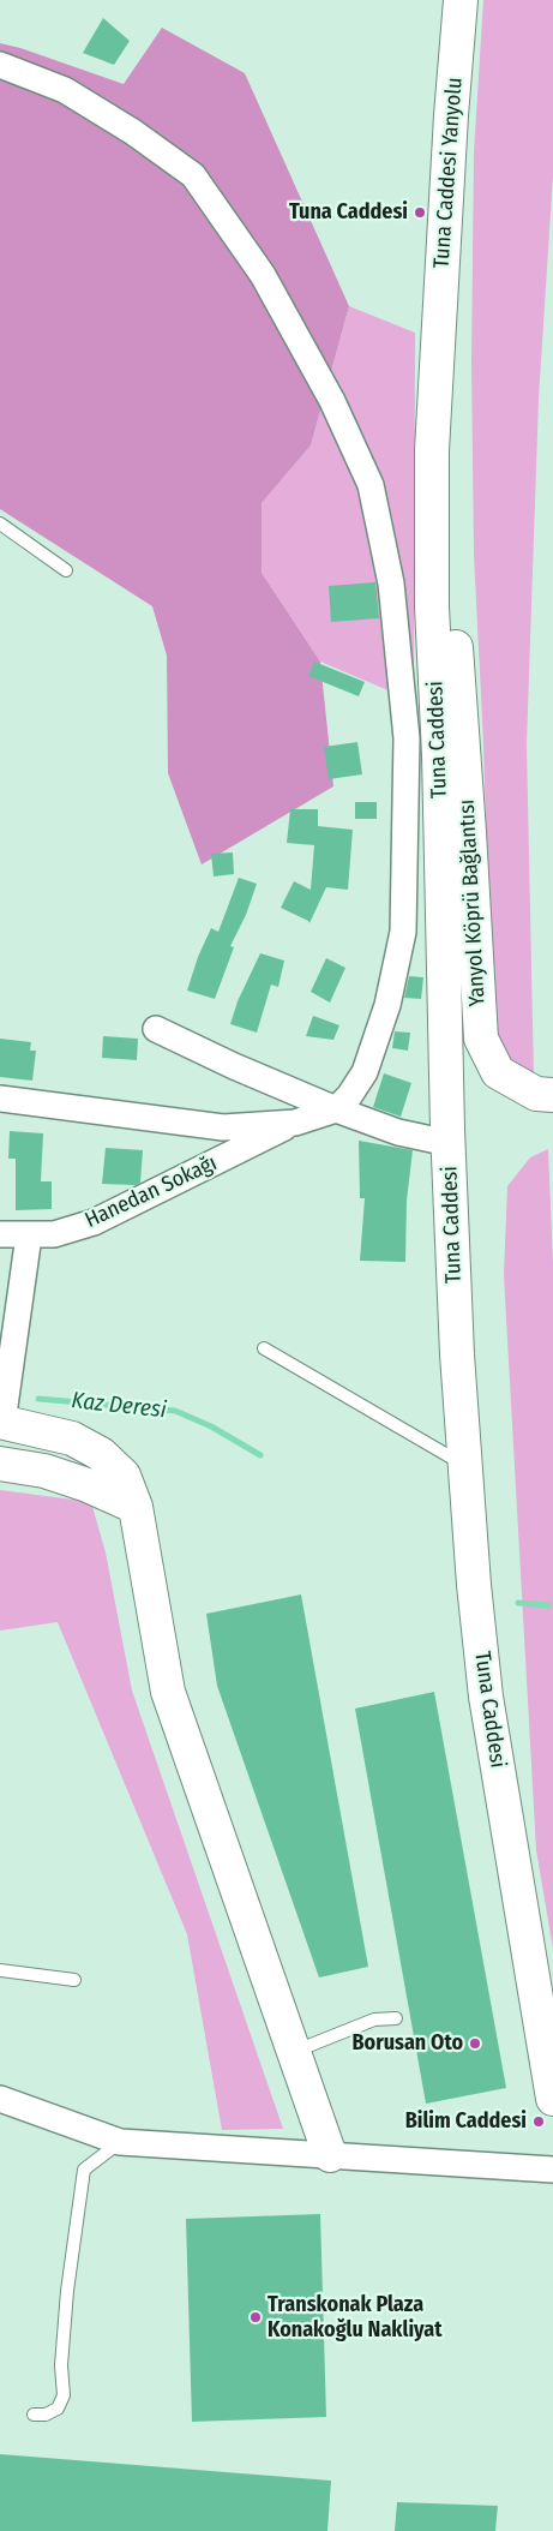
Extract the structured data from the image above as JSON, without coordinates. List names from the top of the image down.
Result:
{
  "streets": {
    "main road": ["Tuna Caddesi Yanyolu", "Tuna Caddesi", "Yanyol Köprü Bağlantısı"],
    "street": ["Hanedan Sokağı"]
  },
  "crossings": [
    ["Tuna Caddesi Yanyolu", "Tuna Caddesi"],
    ["Tuna Caddesi Yanyolu", "Yanyol Köprü Bağlantısı"],
    ["Tuna Caddesi", "Yanyol Köprü Bağlantısı"]
  ],
  "water": ["Kaz Deresi"],
  "places": [
    "Tuna Caddesi",
    "Borusan Oto",
    "Bilim Caddesi",
    "Transkonak Plaza Konakoğlu Nakliyat"
  ]
}
